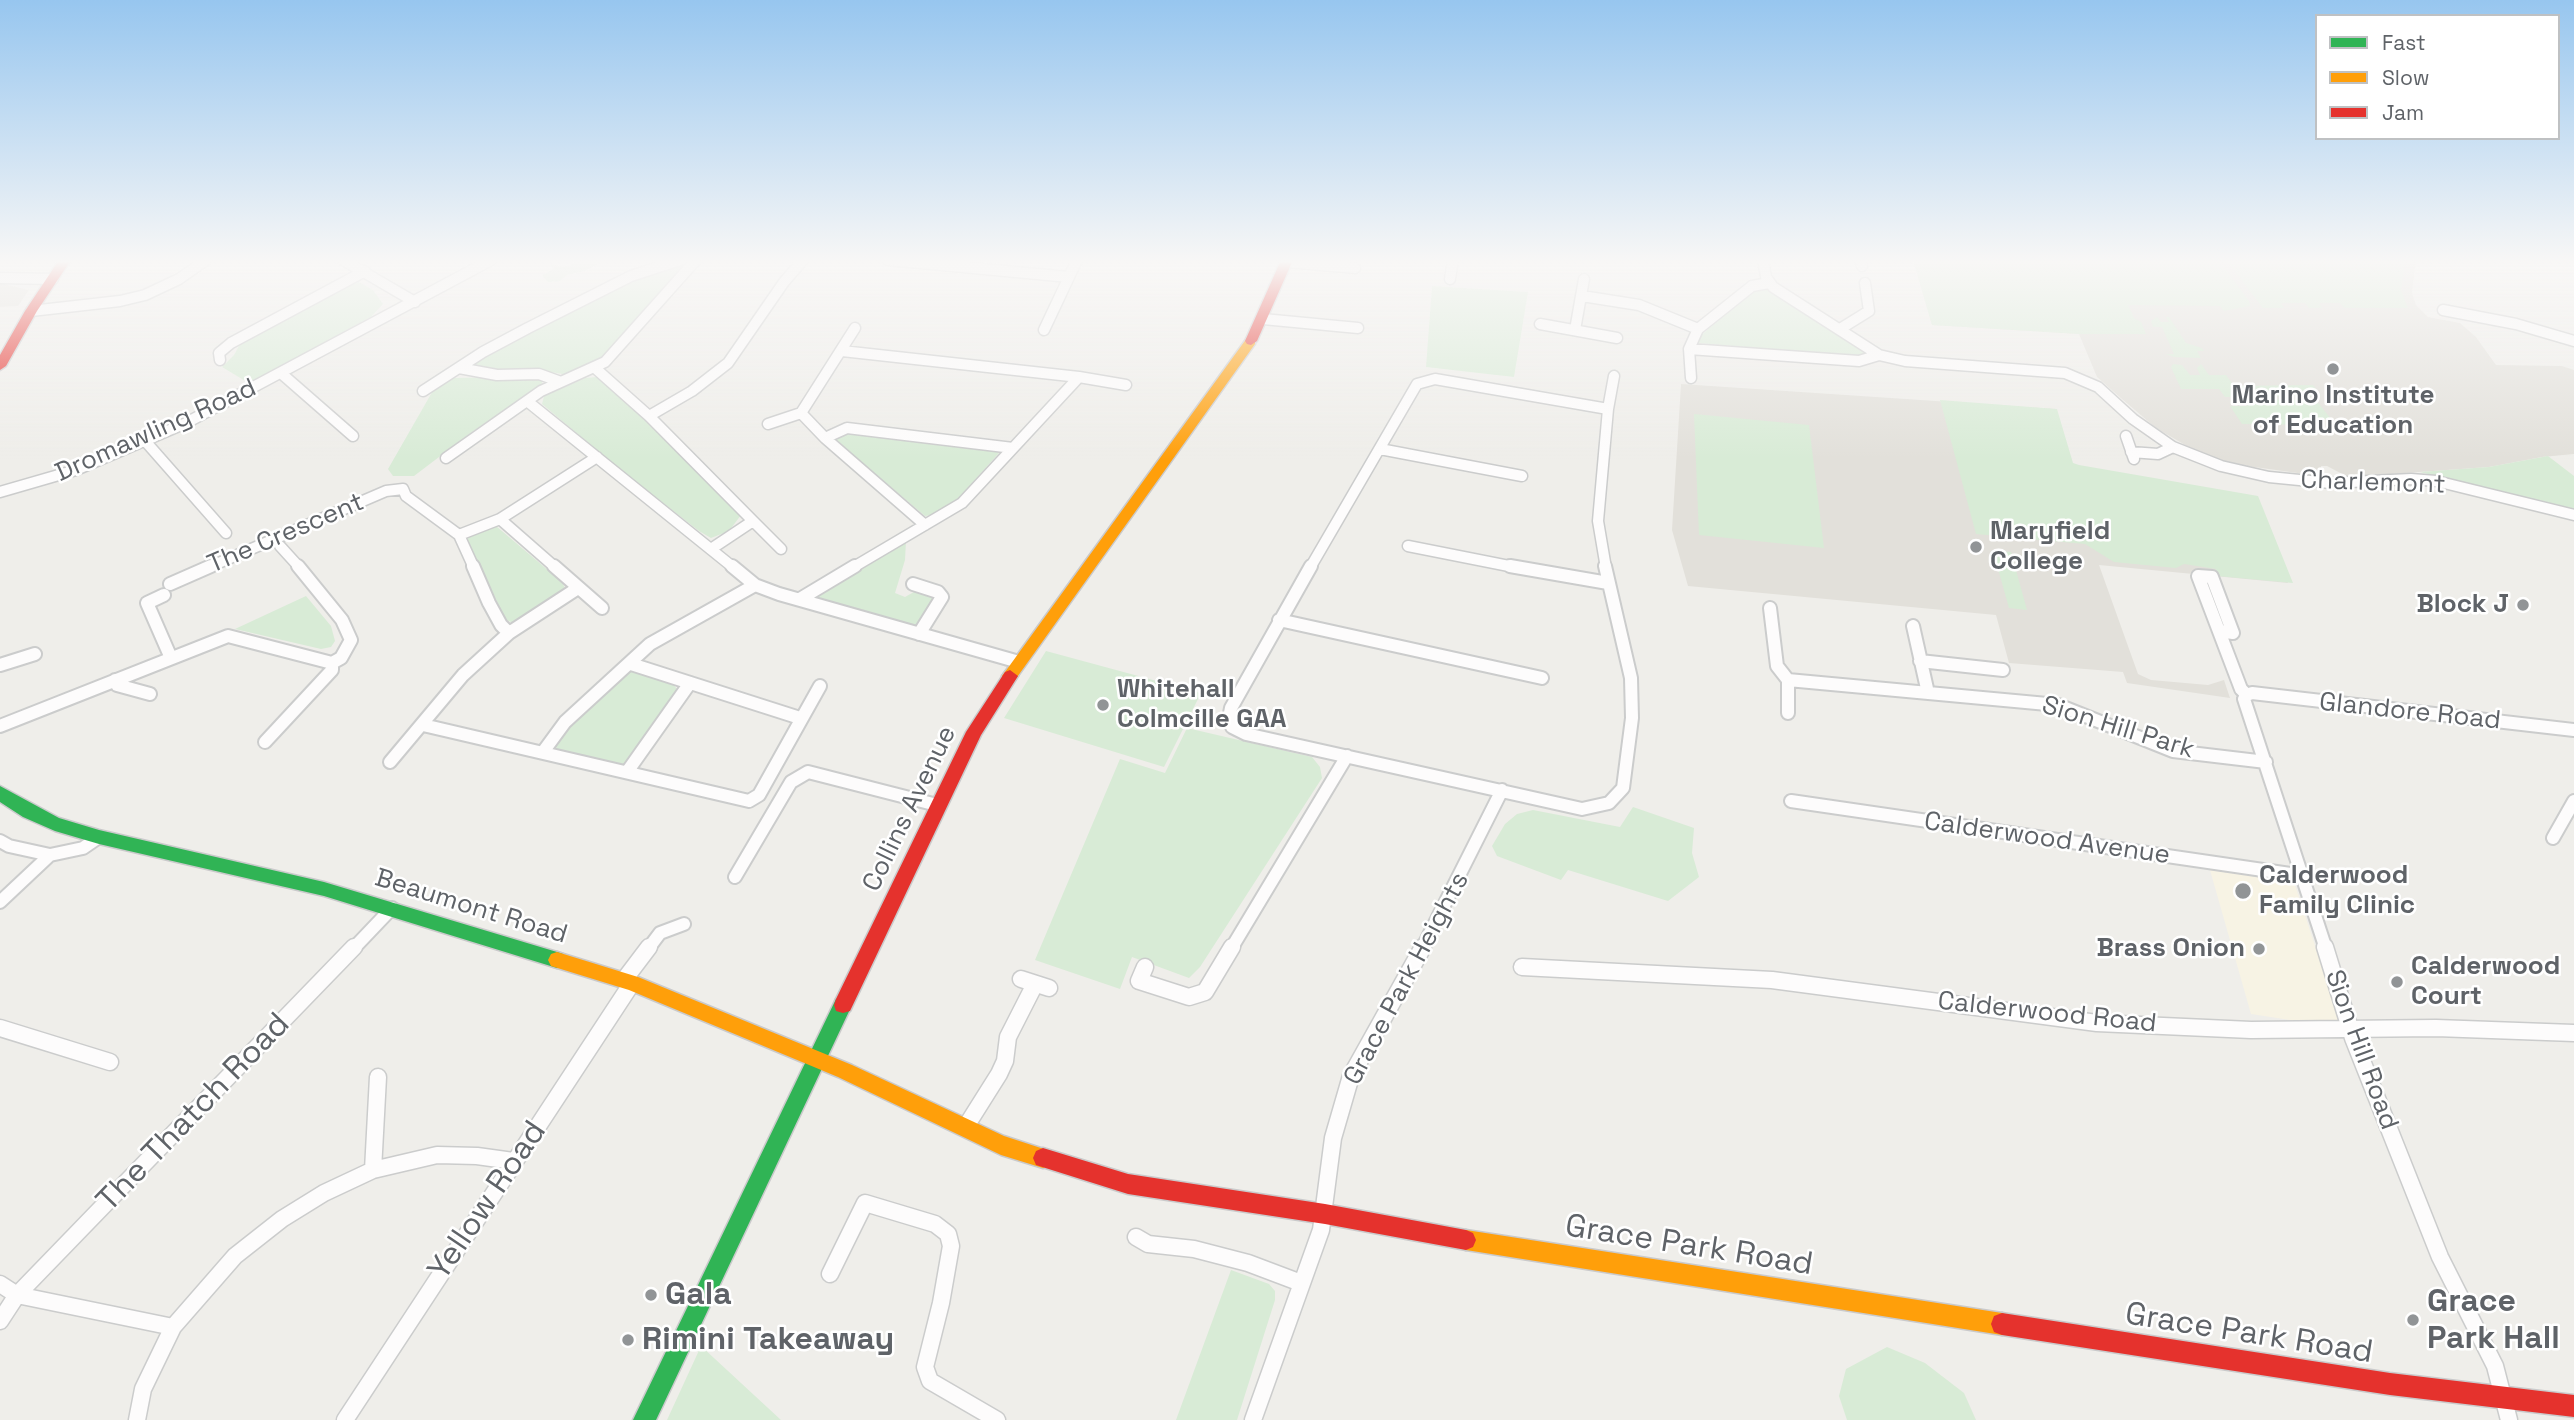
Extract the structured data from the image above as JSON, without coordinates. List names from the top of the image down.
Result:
{
  "streets": {
    "street": [
      "Dromawling Road",
      "Charlemont",
      "The Crescent",
      "Glandore Road",
      "Sion Hill Park",
      "Collins Avenue",
      "Calderwood Avenue",
      "Beaumont Road",
      "Grace Park Heights",
      "Calderwood Road",
      "Sion Hill Road",
      "The Thatch Road",
      "Yellow Road",
      "Grace Park Road"
    ]
  },
  "crossings": [
    ["Glandore Road", "Sion Hill Road"],
    ["Sion Hill Park", "Sion Hill Road"],
    ["Collins Avenue", "Beaumont Road"],
    ["Collins Avenue", "Grace Park Road"],
    ["Calderwood Avenue", "Sion Hill Road"],
    ["Beaumont Road", "The Thatch Road"],
    ["Beaumont Road", "Yellow Road"],
    ["Beaumont Road", "Grace Park Road"],
    ["Grace Park Heights", "Grace Park Road"],
    ["Calderwood Road", "Sion Hill Road"],
    ["Sion Hill Road", "Grace Park Road"]
  ],
  "places": [
    "Marino Institute of Education",
    "Maryfield College",
    "Block J",
    "Whitehall Colmcille GAA",
    "Calderwood Family Clinic",
    "Brass Onion",
    "Calderwood Court",
    "Gala",
    "Grace Park Hall",
    "Rimini Takeaway"
  ],
  "legend": ["Fast", "Slow", "Jam"]
}
